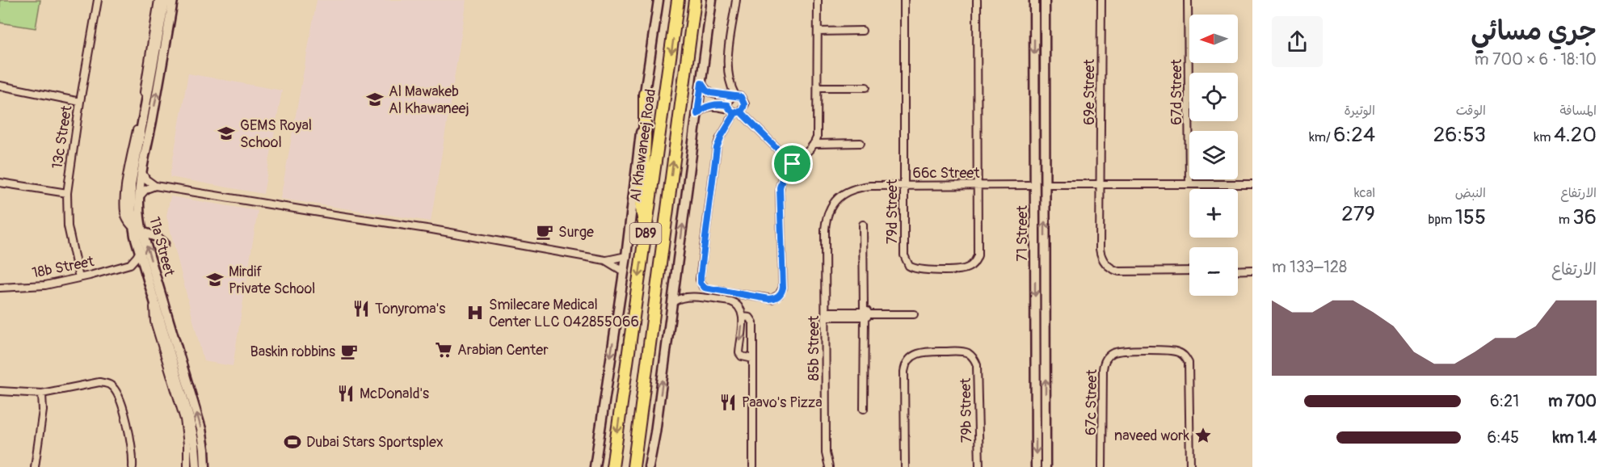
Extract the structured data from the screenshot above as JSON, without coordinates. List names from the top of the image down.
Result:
{
  "streets": {
    "highway": ["Al Khawaneej Road", "D89"],
    "street": [
      "69e Street",
      "67d Street",
      "13c Street",
      "66c Street",
      "79d Street",
      "71 Street",
      "11a Street",
      "18b Street",
      "85b Street",
      "67c Street",
      "79b Street"
    ]
  },
  "crossings": [
    ["13c Street", "18b Street"],
    ["66c Street", "79d Street"],
    ["66c Street", "71 Street"],
    ["66c Street", "85b Street"]
  ],
  "places": {
    "school or university": ["Al Mawakeb Al Khawaneej", "GEMS Royal School", "Mirdif Private School"],
    "cafe": ["Surge", "Baskin robbins"],
    "restaurant": ["Tonyroma's", "McDonald's", "Paavo's Pizza"],
    "hospital": ["Smilecare Medical Center LLC 042855066"],
    "supermarket": ["Arabian Center"],
    "place": ["naveed work"],
    "sports": ["Dubai Stars Sportsplex"]
  },
  "north": "left",
  "page": {
    "heading": ["جري مسائي", "18:10 · 6 × 700 m"],
    "map_buttons": ["+", "−"],
    "stats": [
      ["المسافة", "4.20 km"],
      ["الوقت", "26:53"],
      ["الوتيرة", "6:24 /km"],
      ["الارتفاع", "36 m"],
      ["النبض", "155 bpm"],
      ["kcal", "279"]
    ],
    "chart": ["الارتفاع", "128–133 m"],
    "list": [
      {
        "name": "700 m",
        "note": "6:21"
      },
      {
        "name": "1.4 km",
        "note": "6:45"
      }
    ]
  }
}
